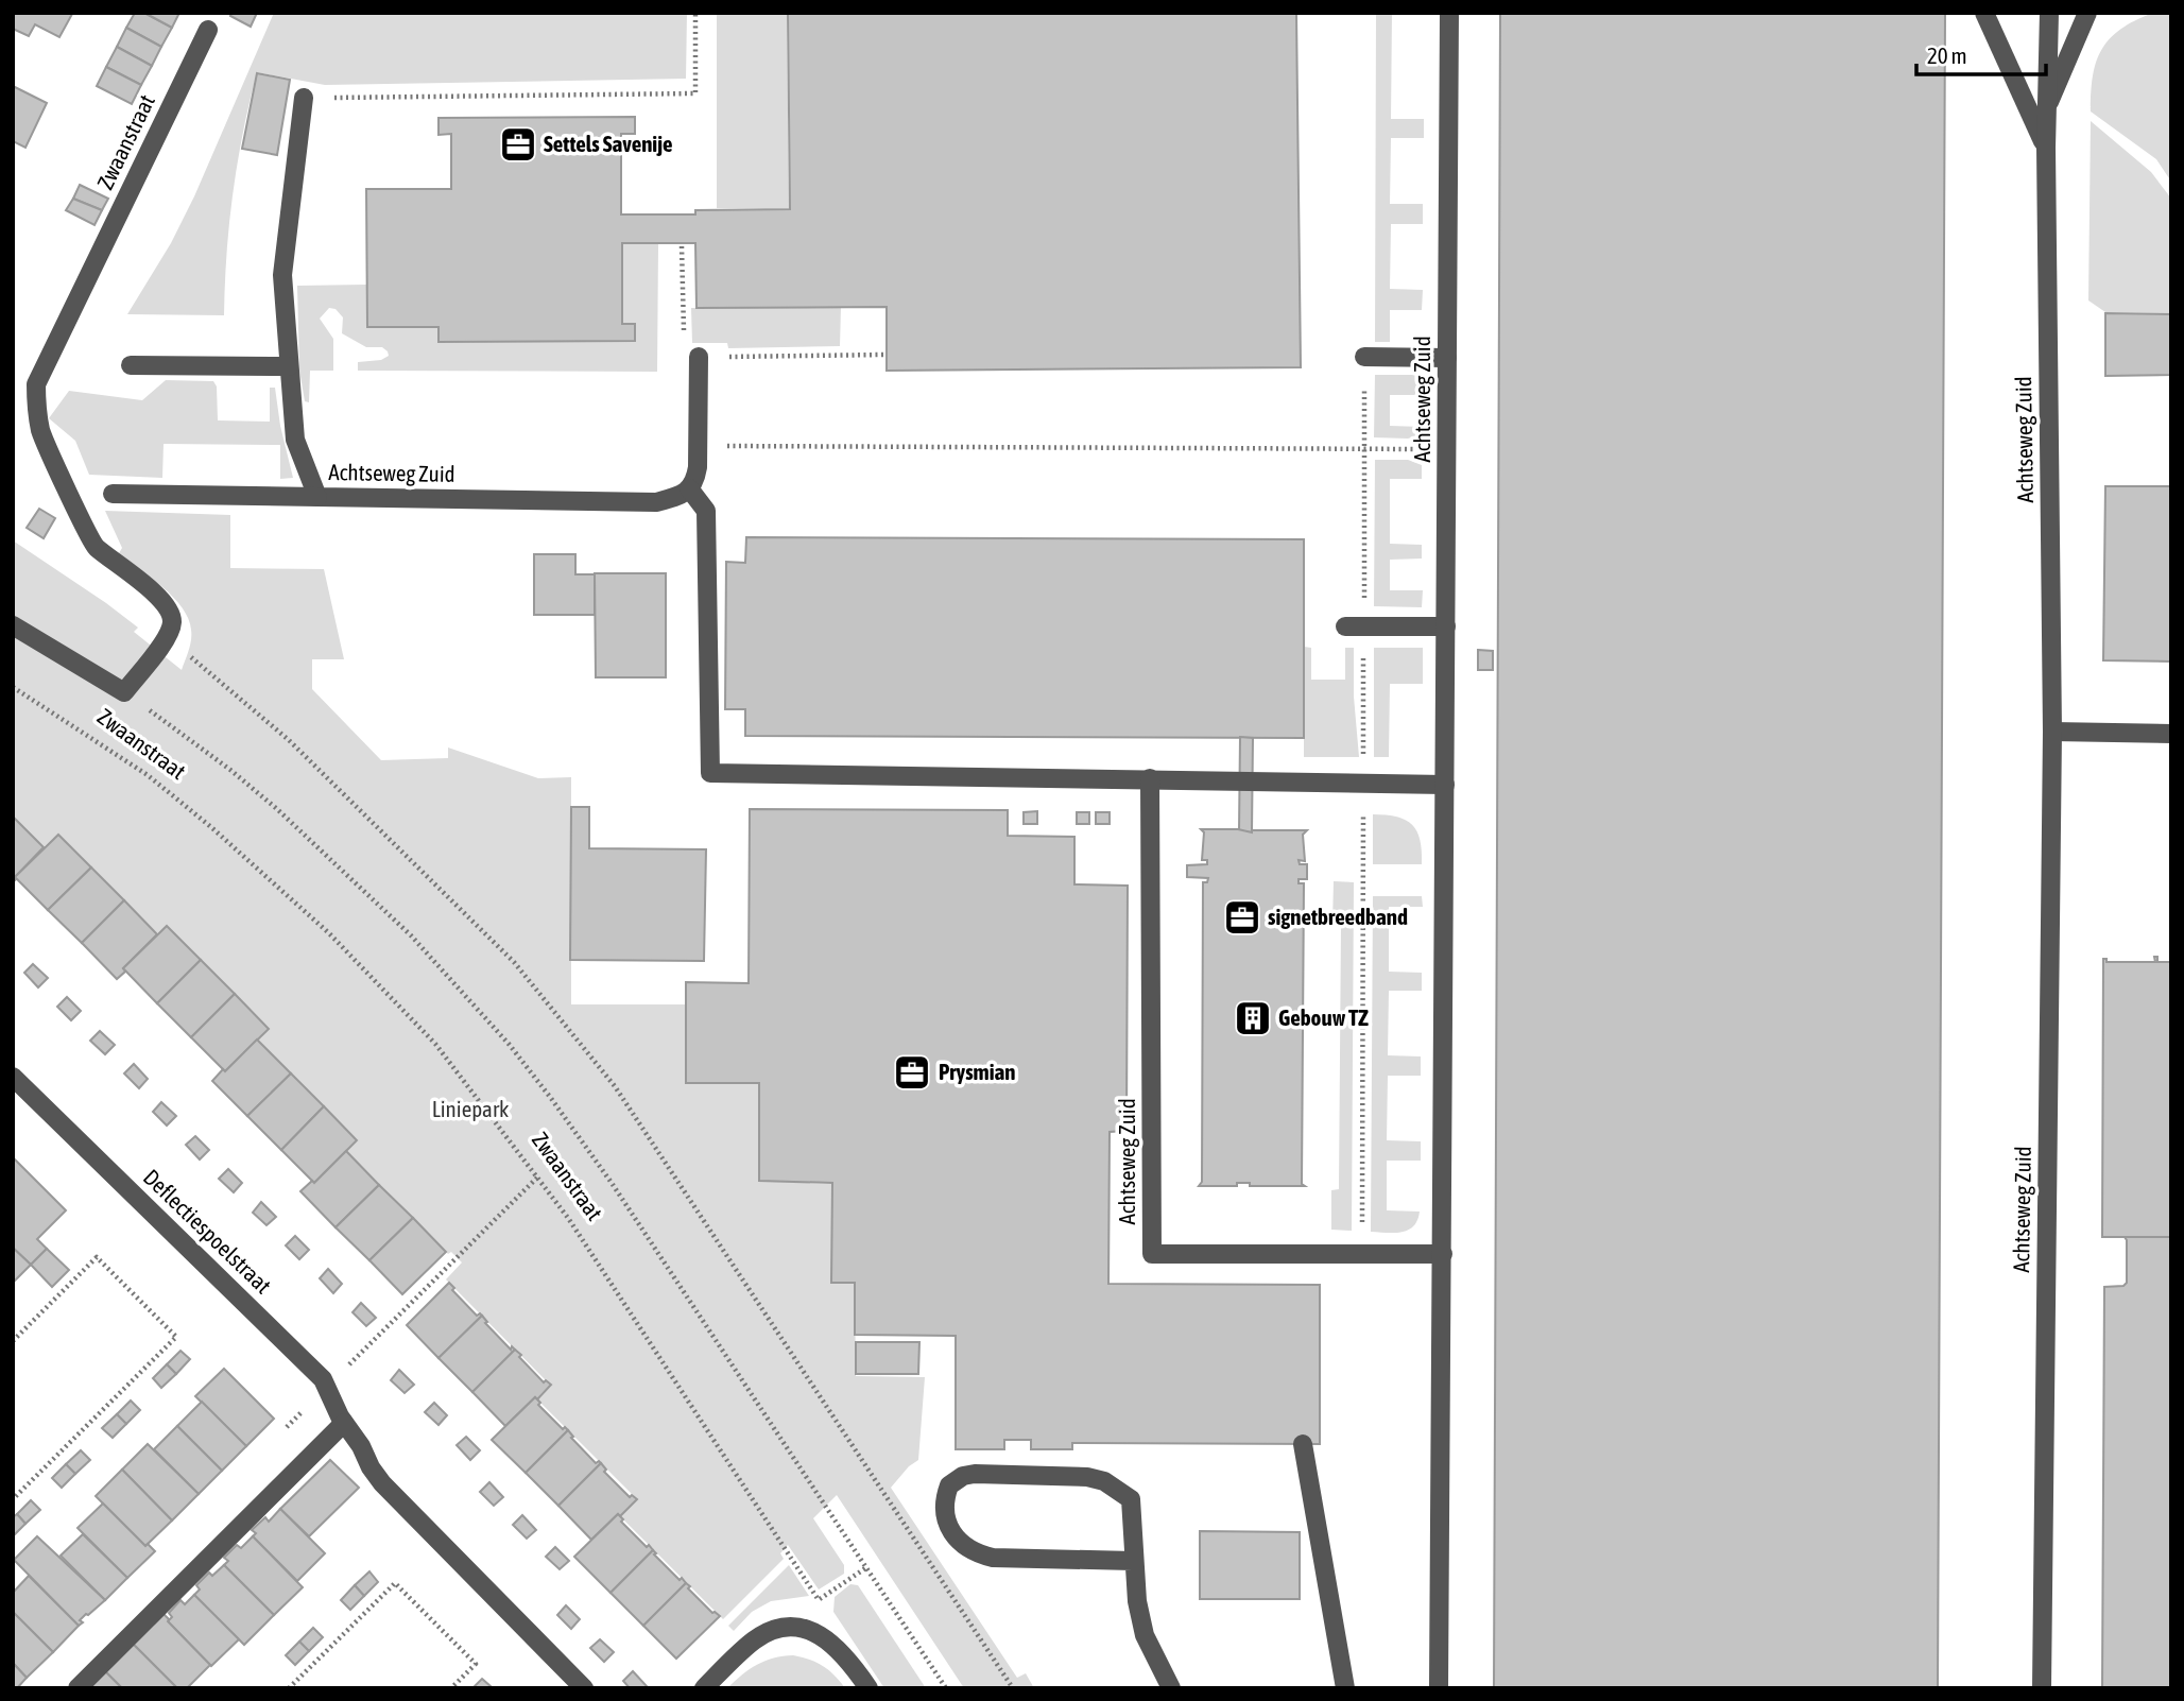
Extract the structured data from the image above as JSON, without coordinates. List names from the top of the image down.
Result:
{
  "streets": {
    "street": ["Zwaanstraat", "Achtseweg Zuid", "Deflectiespoelstraat"]
  },
  "parks": ["Liniepark"],
  "places": {
    "office": ["Settels Savenije", "signetbreedband", "Prysmian"],
    "building": ["Gebouw TZ"]
  },
  "scale_bar": "20 m"
}
